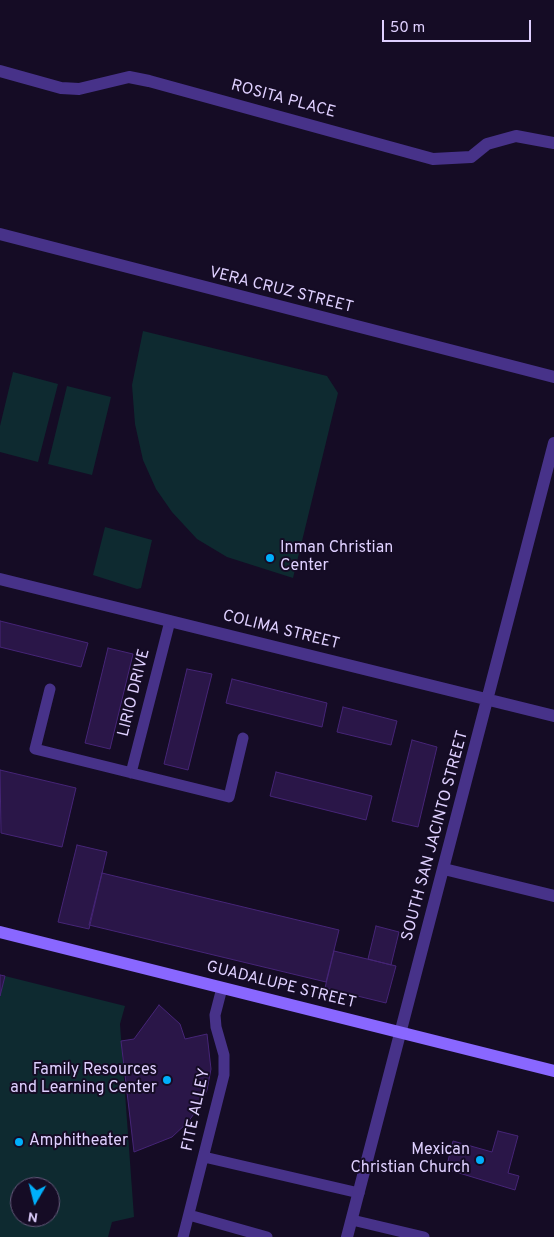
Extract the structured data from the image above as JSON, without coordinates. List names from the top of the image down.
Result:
{
  "streets": {
    "main road": ["GUADALUPE STREET"],
    "street": [
      "ROSITA PLACE",
      "VERA CRUZ STREET",
      "COLIMA STREET",
      "SOUTH SAN JACINTO STREET"
    ],
    "lane": ["LIRIO DRIVE", "FITE ALLEY"]
  },
  "crossings": [
    ["COLIMA STREET", "LIRIO DRIVE"],
    ["COLIMA STREET", "SOUTH SAN JACINTO STREET"],
    ["SOUTH SAN JACINTO STREET", "GUADALUPE STREET"],
    ["GUADALUPE STREET", "FITE ALLEY"]
  ],
  "places": [
    "Inman Christian Center",
    "Family Resources and Learning Center",
    "Amphitheater",
    "Mexican Christian Church"
  ],
  "scale_bar": "50 m",
  "north": "bottom"
}
